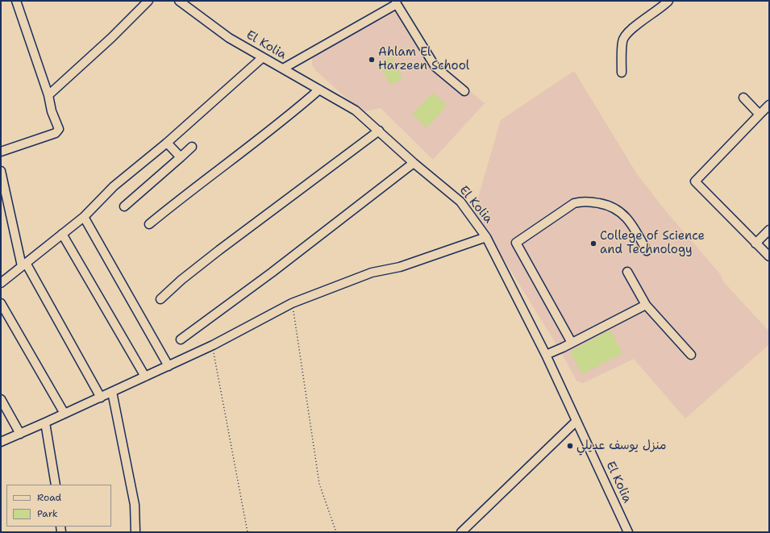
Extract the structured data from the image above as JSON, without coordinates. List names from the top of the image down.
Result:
{
  "streets": {
    "street": ["El Kolia"]
  },
  "places": ["Ahlam El Harzeen School", "College of Science and Technology", "منزل يوسف عديلي"],
  "legend": ["Road", "Park"]
}
